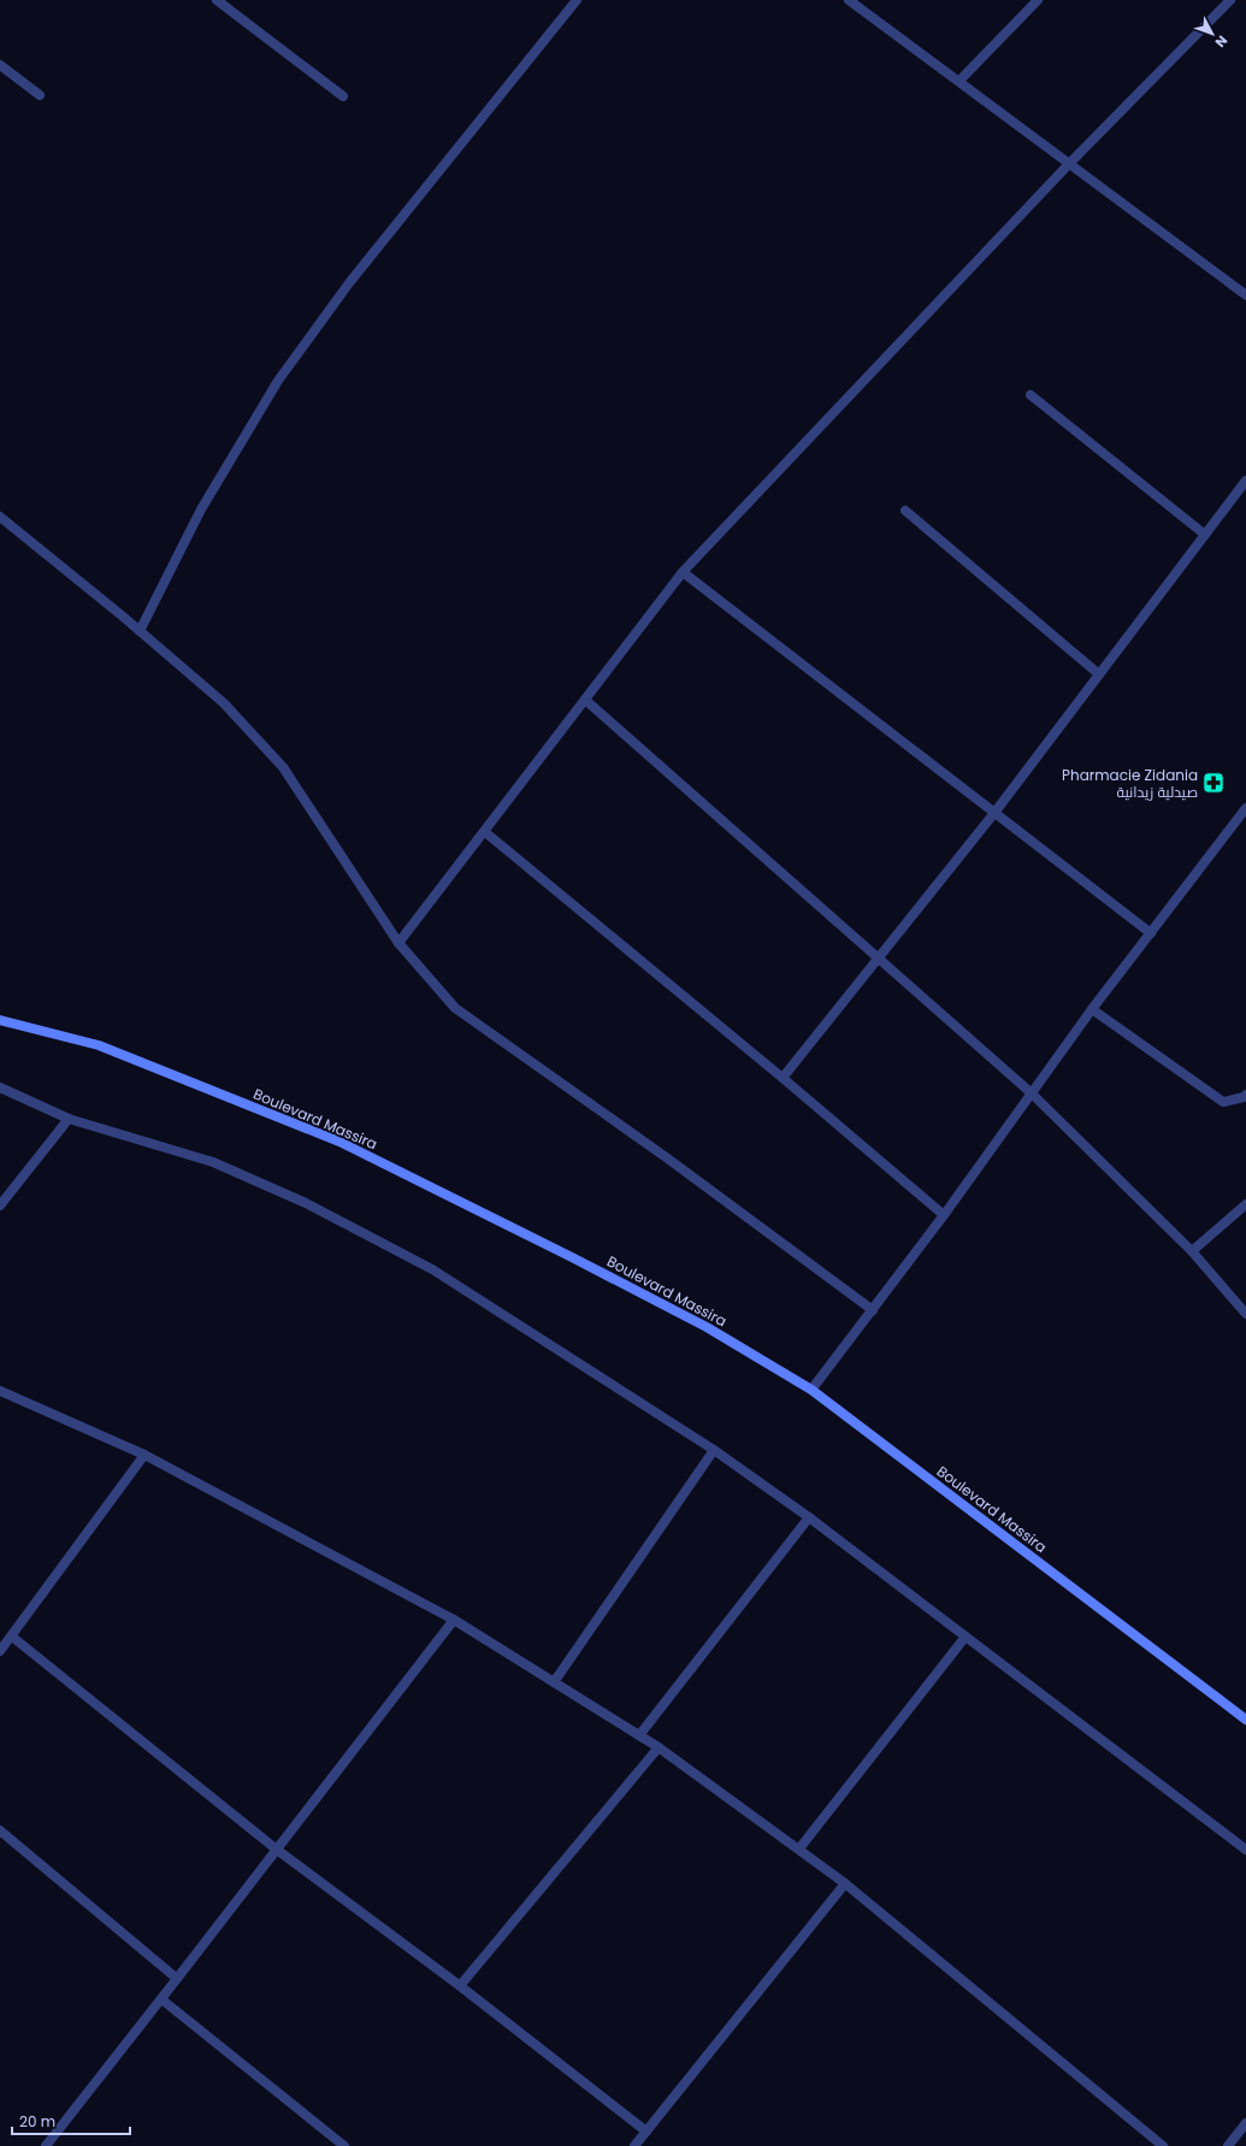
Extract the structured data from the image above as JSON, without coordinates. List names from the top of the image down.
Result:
{
  "streets": {
    "main road": ["Boulevard Massira"]
  },
  "places": {
    "pharmacy": ["Pharmacie Zidania صيدلية زيدانية"]
  },
  "scale_bar": "20 m",
  "north": "bottom right"
}
